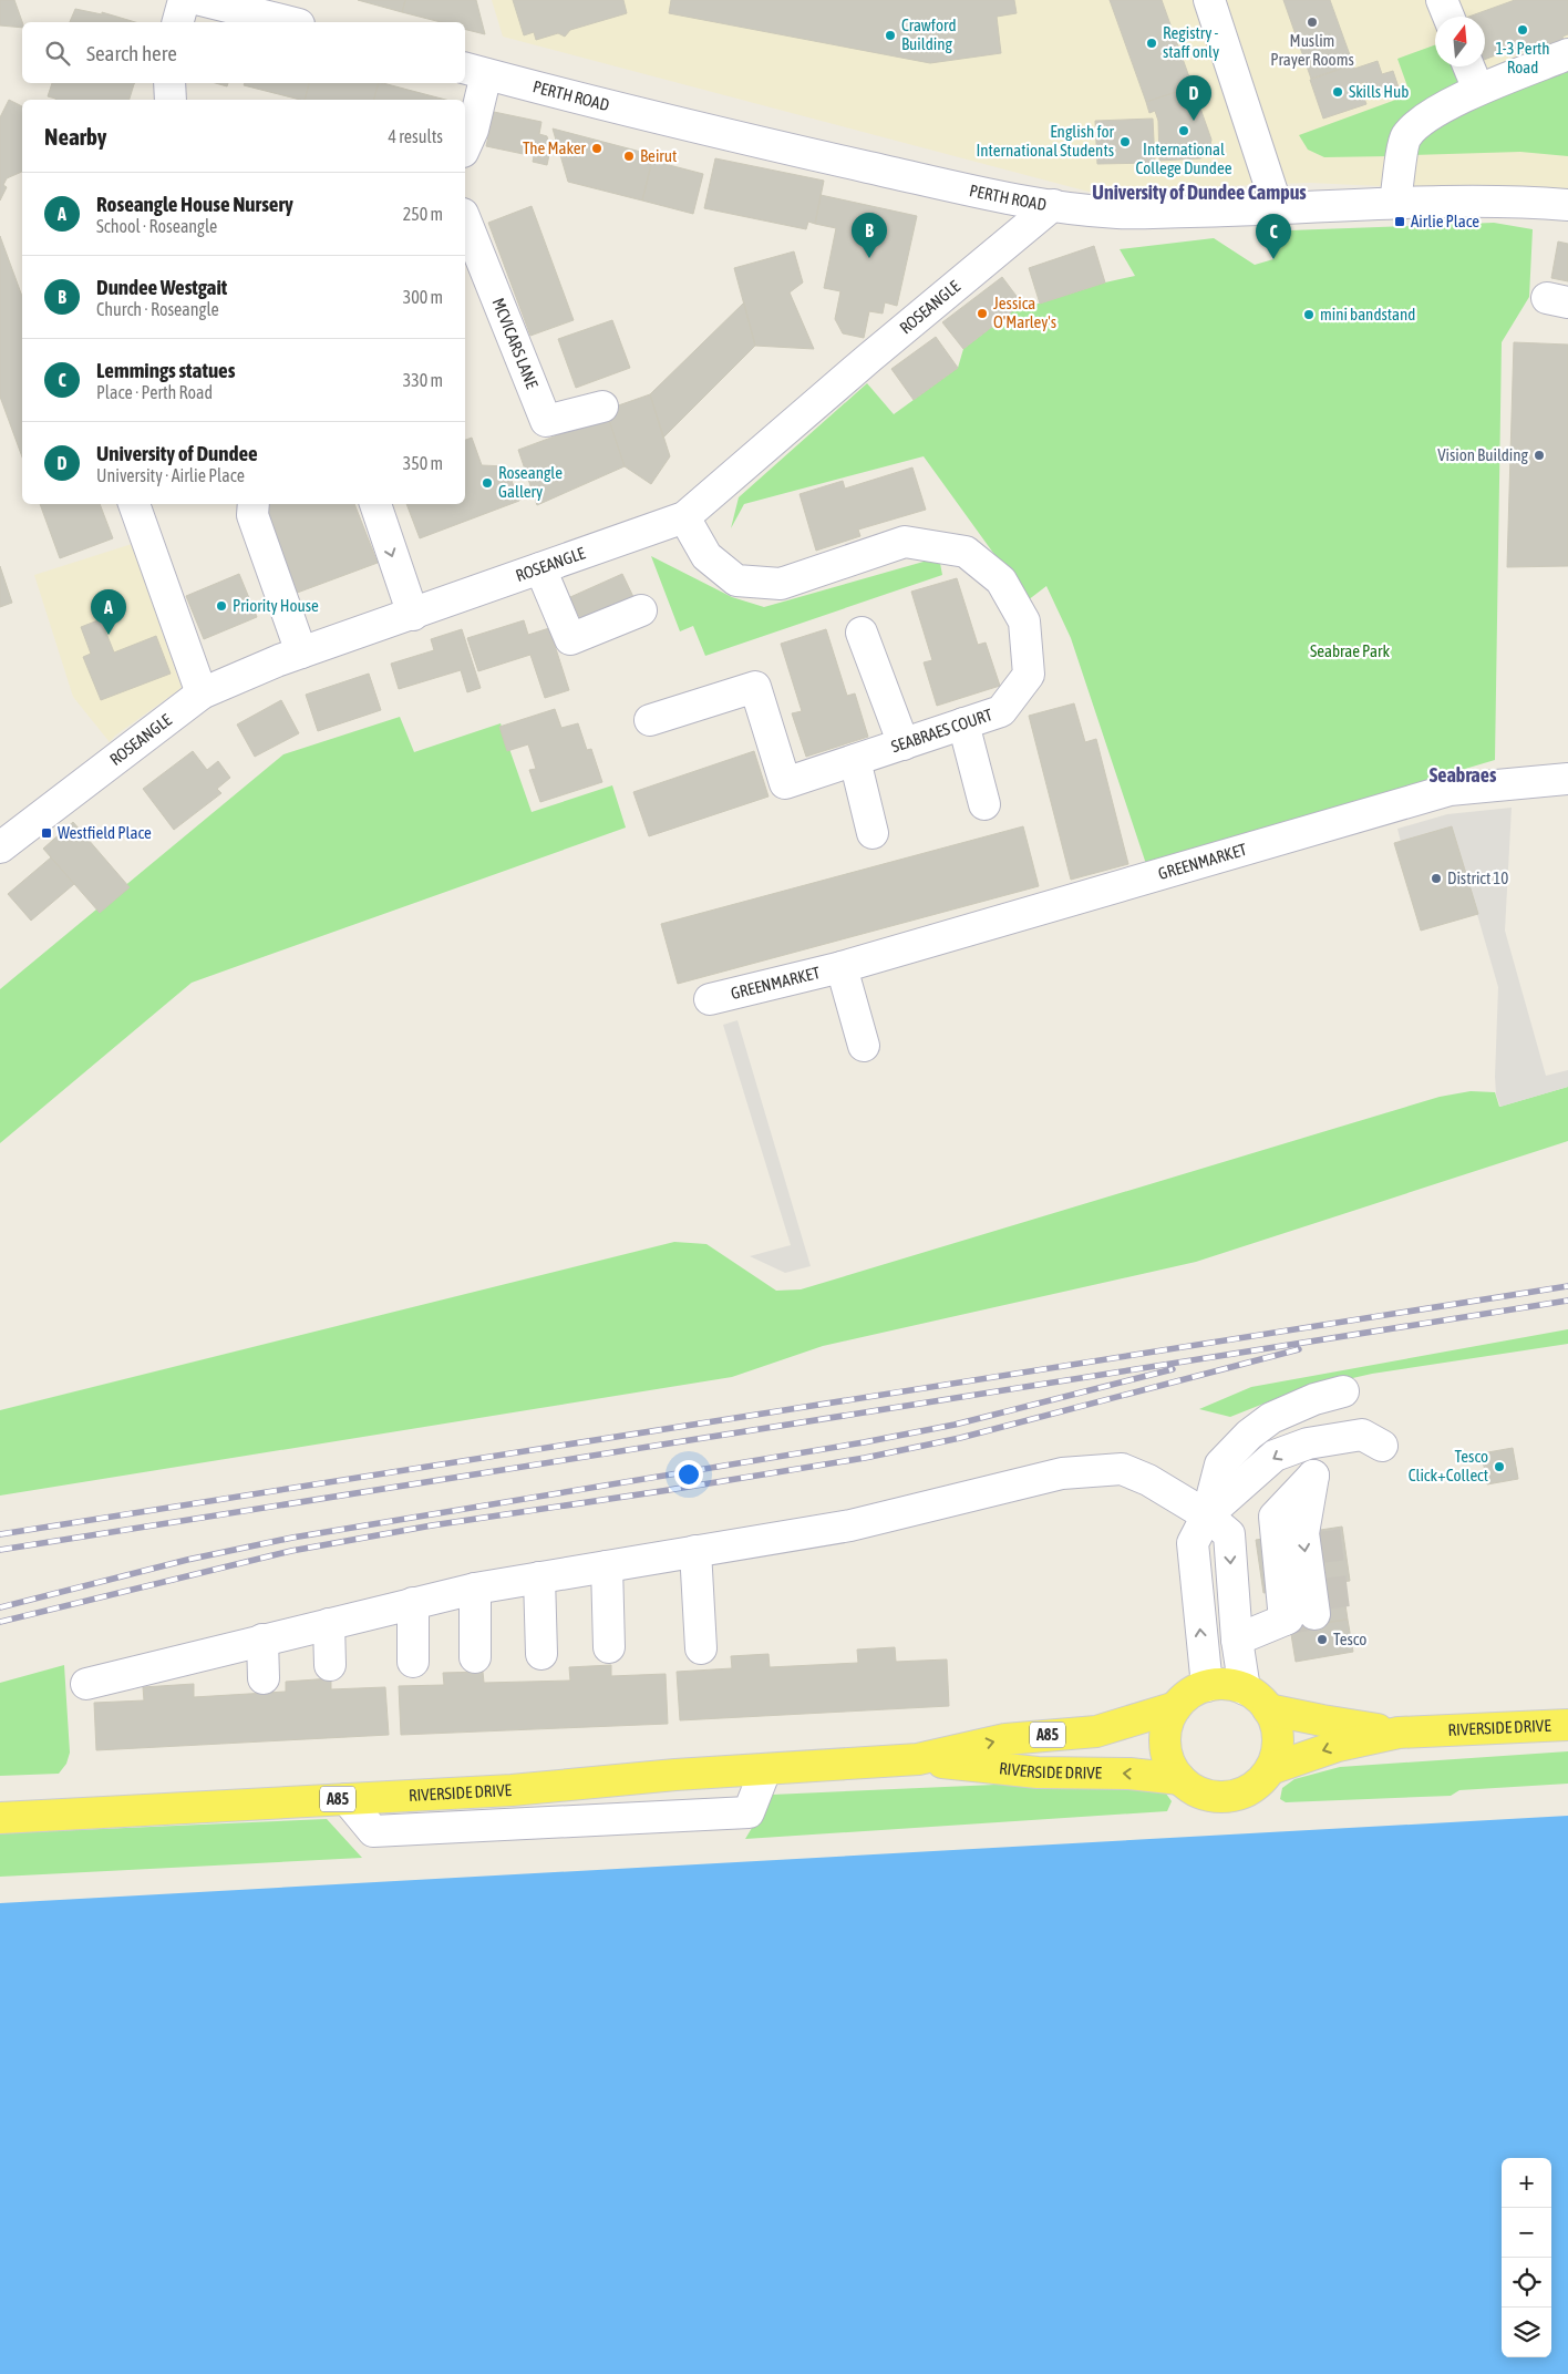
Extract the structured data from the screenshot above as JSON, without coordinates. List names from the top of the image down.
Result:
{
  "streets": {
    "main road": ["RIVERSIDE DRIVE", "A85"],
    "street": [
      "PERTH ROAD",
      "ROSEANGLE",
      "MCVICARS LANE",
      "SEABRAES COURT",
      "GREENMARKET"
    ]
  },
  "crossings": [
    ["PERTH ROAD", "ROSEANGLE"],
    ["ROSEANGLE", "SEABRAES COURT"]
  ],
  "districts": ["University of Dundee Campus", "Seabraes"],
  "parks": ["Seabrae Park"],
  "places": {
    "other": [
      "Muslim Prayer Rooms",
      "1-3 Perth Road",
      "Crawford Building",
      "Registry - staff only",
      "Skills Hub",
      "International College Dundee",
      "English for International Students",
      "The Maker",
      "Beirut",
      "Jessica O'Marley's",
      "mini bandstand",
      "Vision Building",
      "Roseangle Gallery",
      "Priority House",
      "District 10",
      "Tesco Click+Collect",
      "Tesco"
    ],
    "transit": ["Airlie Place", "Westfield Place"]
  },
  "north": "top",
  "page": {
    "search": "Search here",
    "pins": [
      "D",
      "B",
      "C",
      "A"
    ],
    "heading": ["Nearby", "4 results"],
    "list": [
      {
        "mark": "A",
        "name": "Roseangle House Nursery",
        "note": "School · Roseangle",
        "value": "250 m"
      },
      {
        "mark": "B",
        "name": "Dundee Westgait",
        "note": "Church · Roseangle",
        "value": "300 m"
      },
      {
        "mark": "C",
        "name": "Lemmings statues",
        "note": "Place · Perth Road",
        "value": "330 m"
      },
      {
        "mark": "D",
        "name": "University of Dundee",
        "note": "University · Airlie Place",
        "value": "350 m"
      }
    ],
    "map_buttons": ["+", "−"]
  }
}
